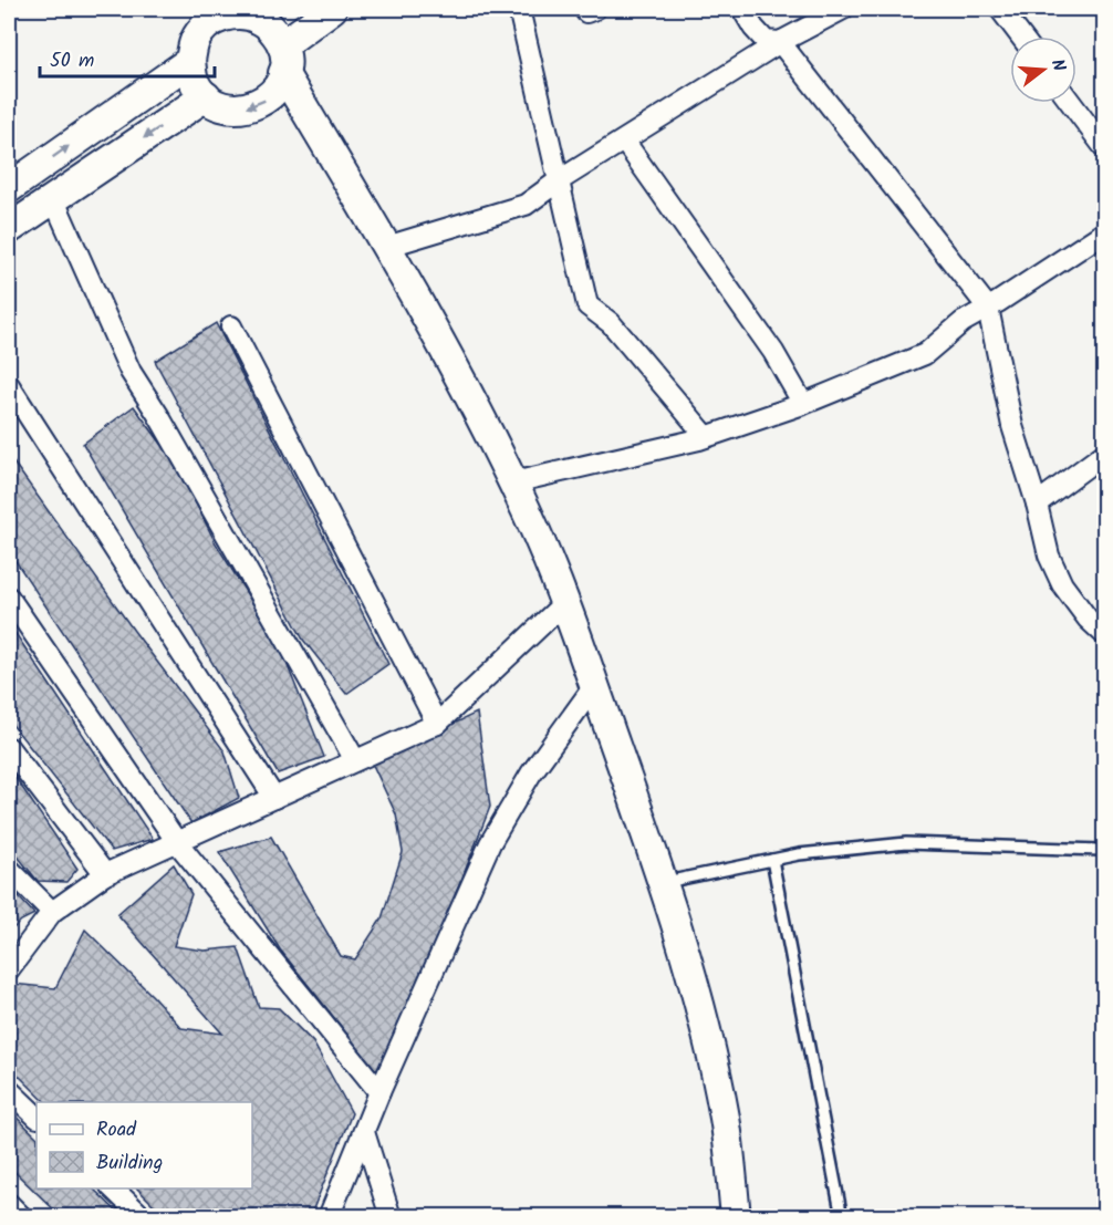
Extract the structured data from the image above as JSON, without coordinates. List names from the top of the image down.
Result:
{
  "legend": ["Road", "Building"],
  "scale_bar": "50 m",
  "north": "right"
}
